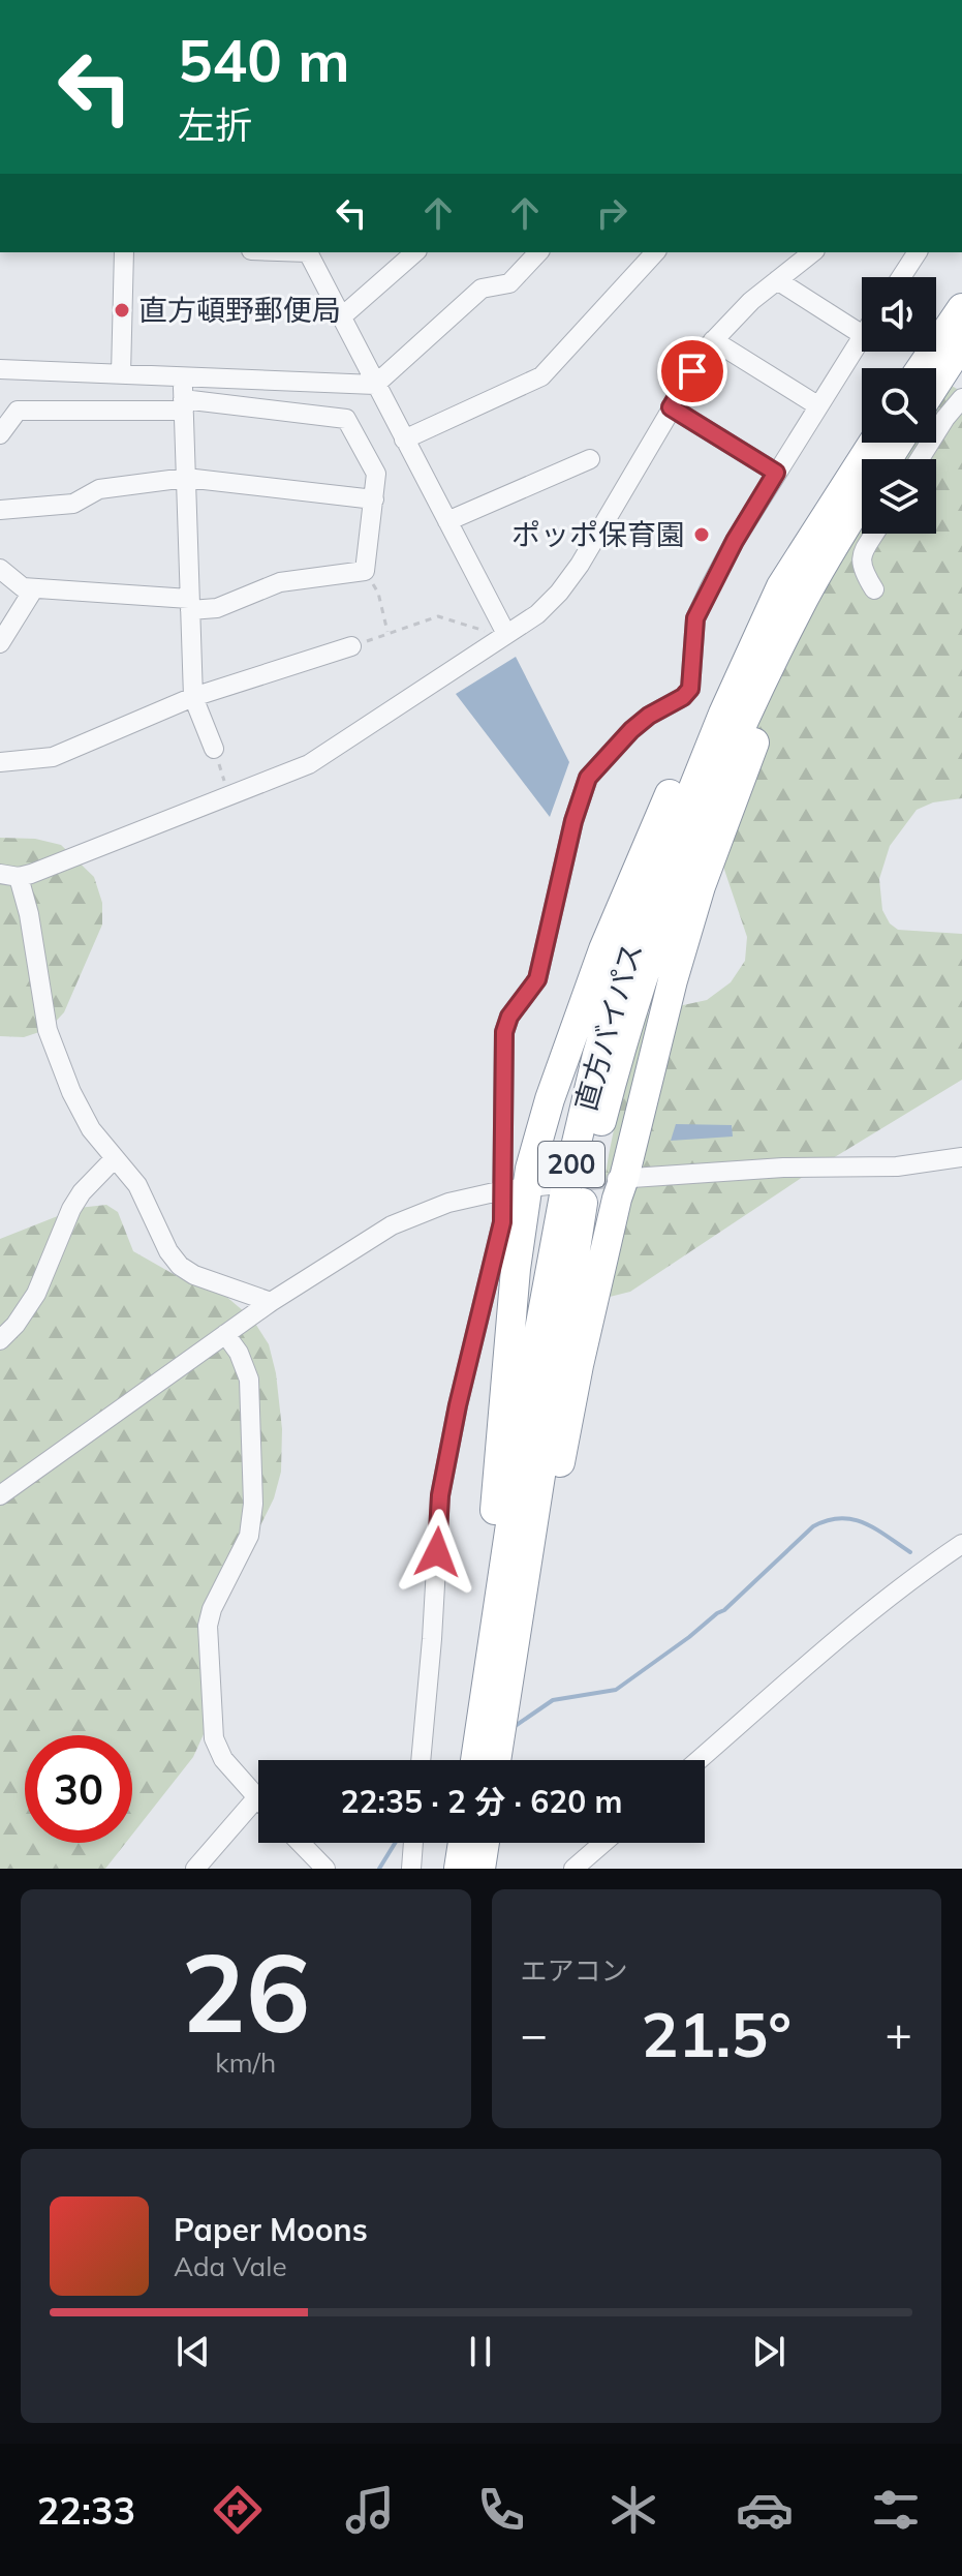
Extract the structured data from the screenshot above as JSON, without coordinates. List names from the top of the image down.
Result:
{
  "streets": {
    "highway": ["直方バイパス", "200"]
  },
  "places": ["直方頓野郵便局", "ポッポ保育園"],
  "page": {
    "turn": ["540 m", "左折"],
    "limit": "30",
    "trip": "22:35 · 2 分 · 620 m",
    "tile": [
      ["26", "km/h"],
      "エアコン"
    ],
    "heat": ["−", "21.5°", "+"],
    "song": ["Paper Moons", "Ada Vale"],
    "tabs": "22:33"
  }
}
